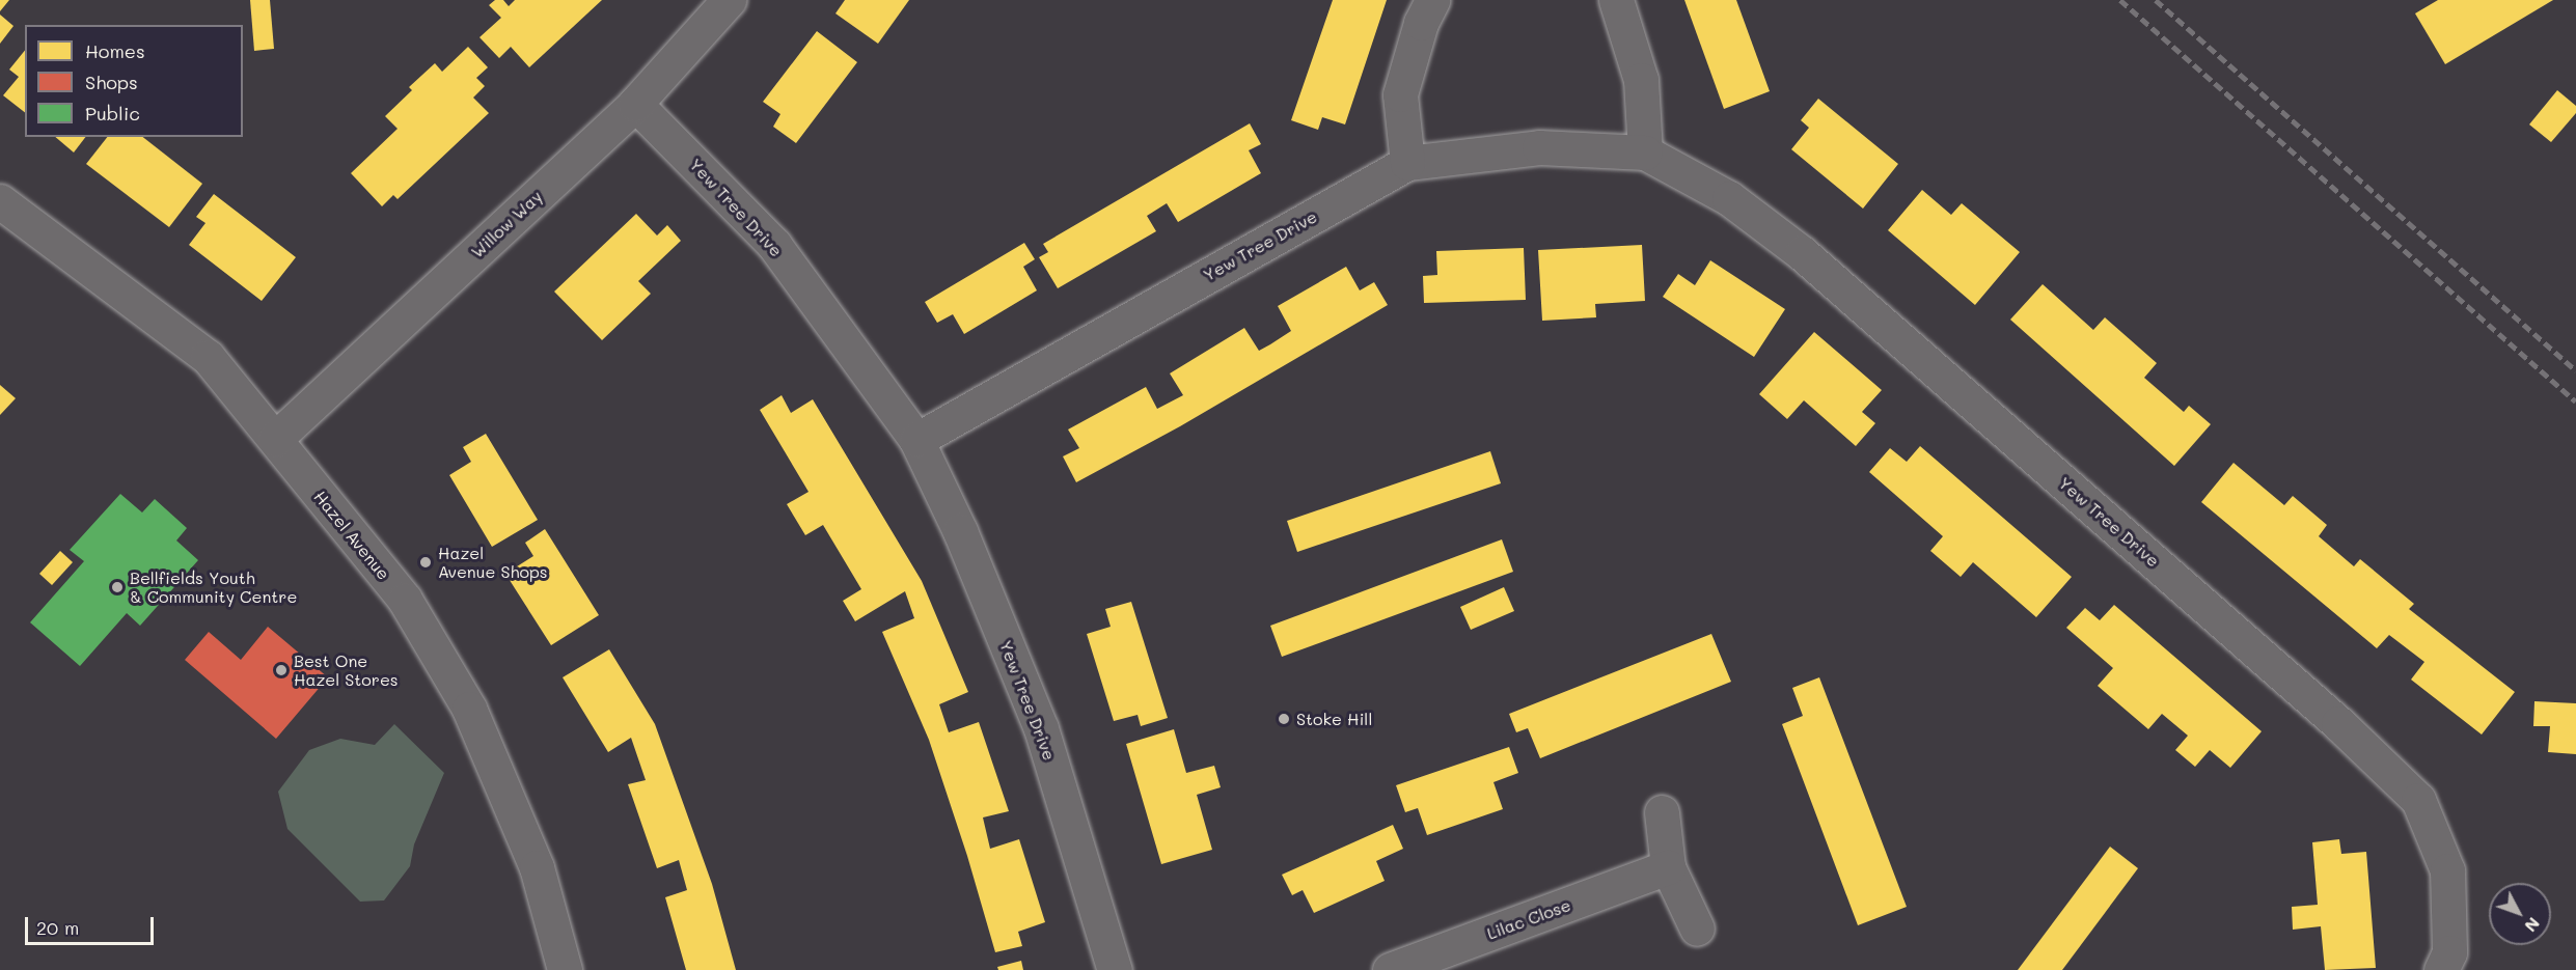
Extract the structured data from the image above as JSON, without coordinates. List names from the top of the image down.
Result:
{
  "streets": {
    "street": [
      "Yew Tree Drive",
      "Willow Way",
      "Hazel Avenue",
      "Lilac Close"
    ]
  },
  "crossings": [
    ["Yew Tree Drive", "Willow Way"],
    ["Willow Way", "Hazel Avenue"]
  ],
  "places": [
    "Hazel Avenue Shops",
    "Bellfields Youth & Community Centre",
    "Best One Hazel Stores",
    "Stoke Hill"
  ],
  "legend": ["Homes", "Shops", "Public"],
  "scale_bar": "20 m",
  "north": "bottom right"
}
